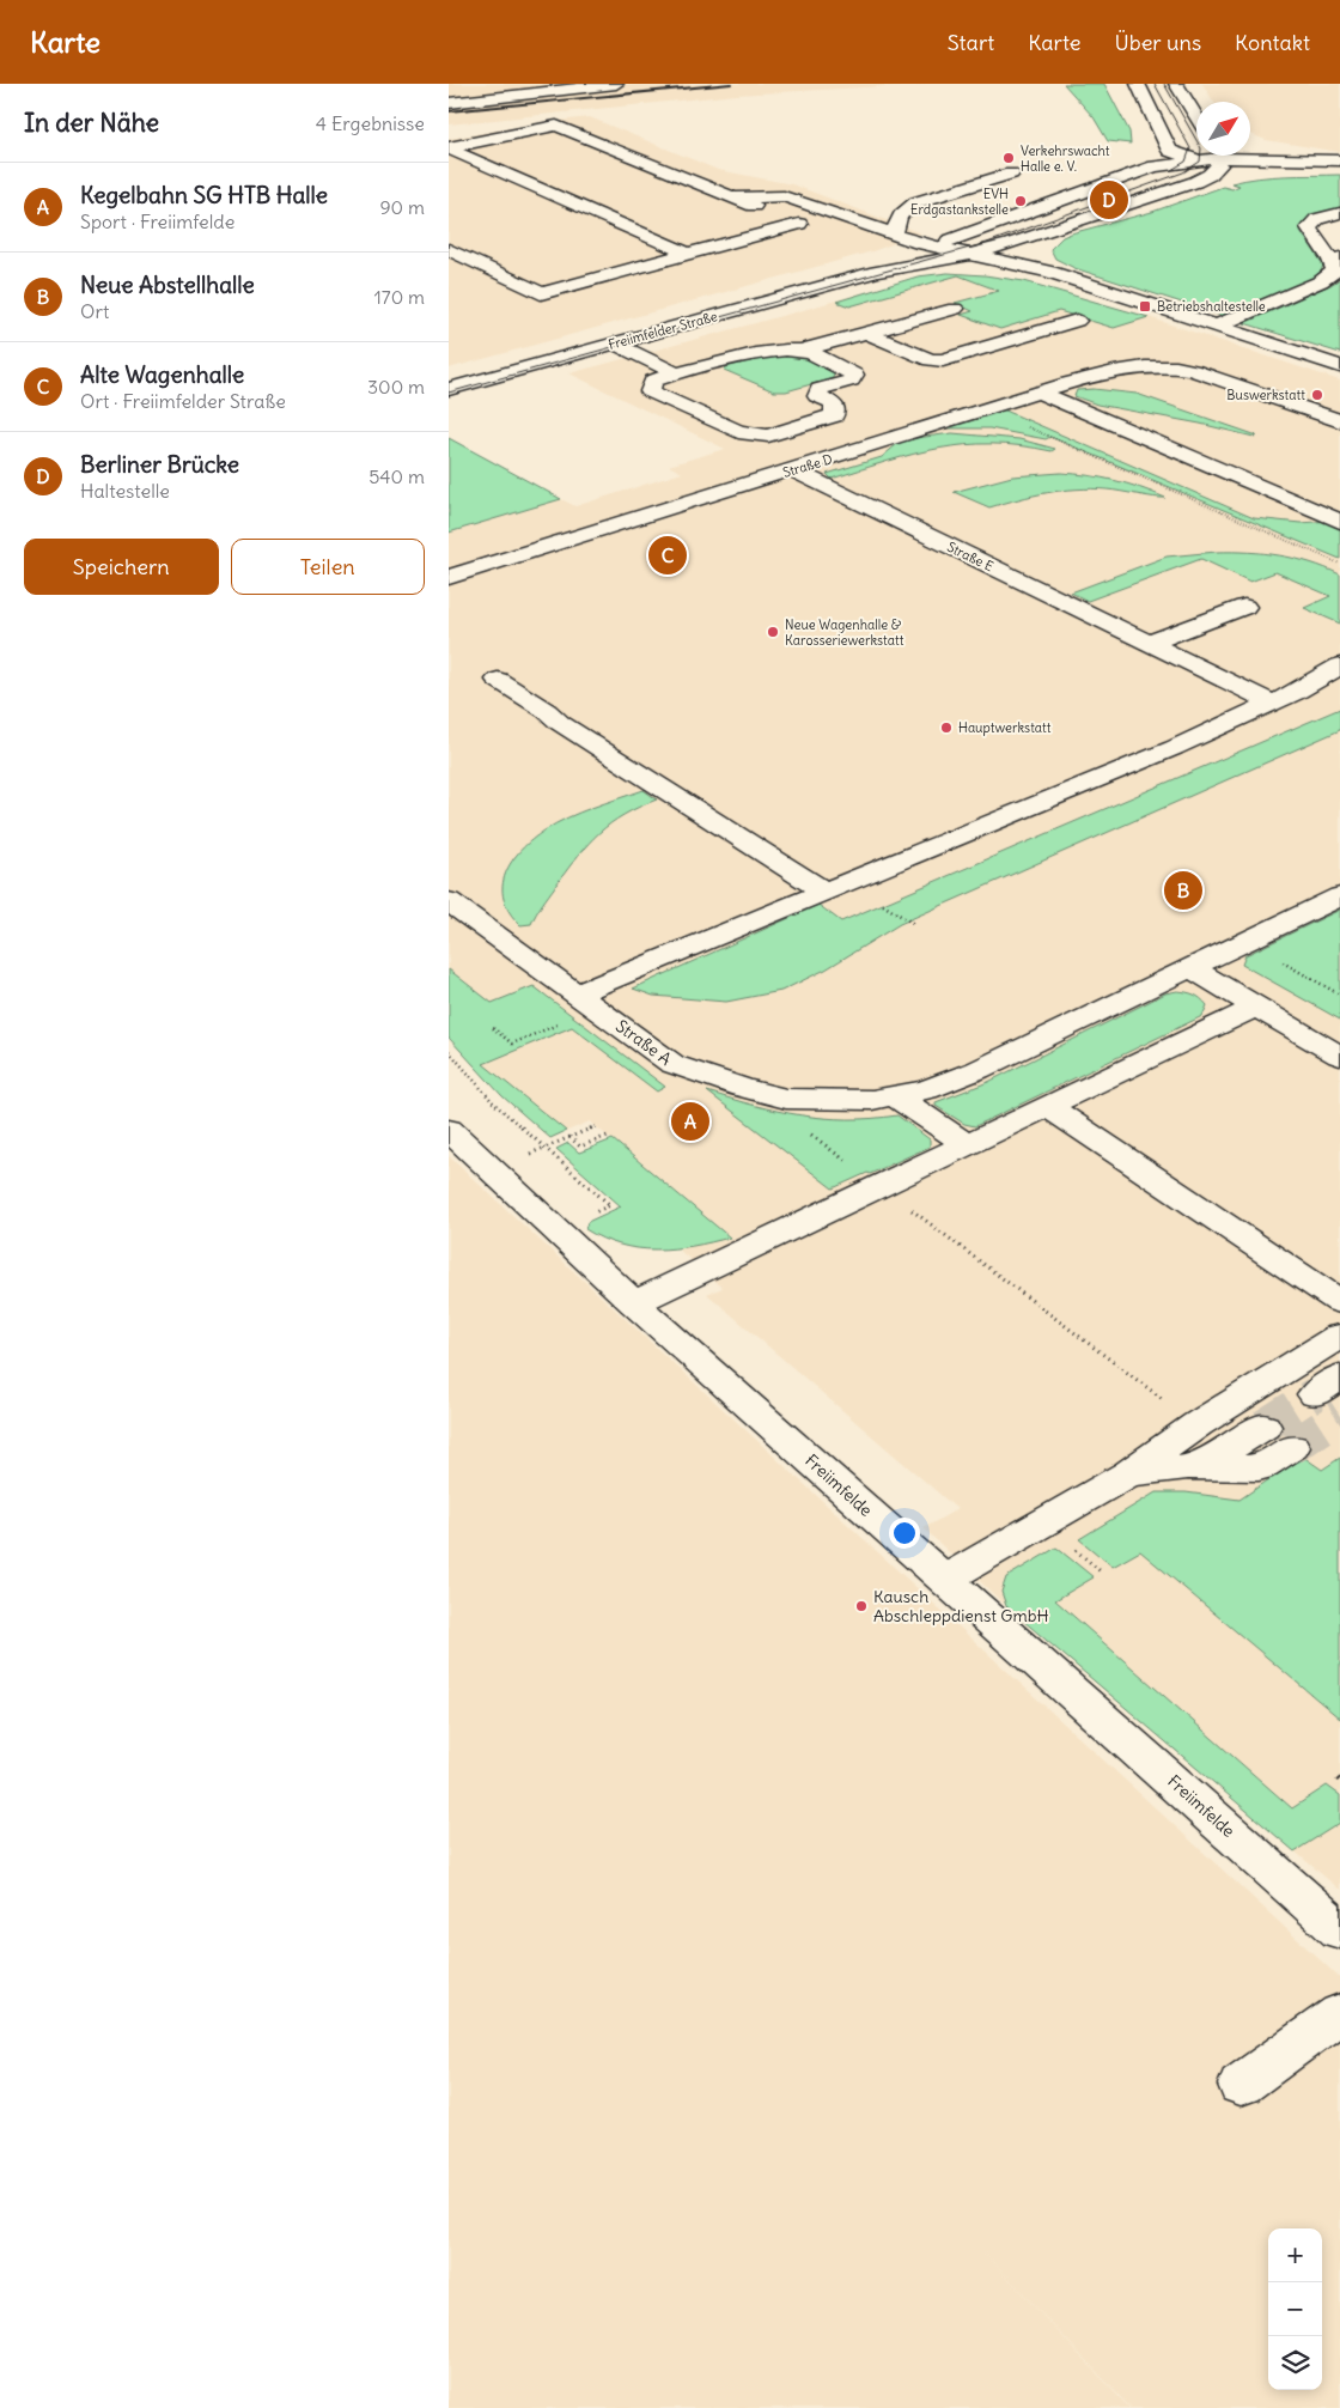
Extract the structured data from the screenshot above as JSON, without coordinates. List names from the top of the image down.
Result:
{
  "streets": {
    "street": [
      "Freiimfelder Straße",
      "Straße D",
      "Straße E",
      "Straße A",
      "Freiimfelde"
    ]
  },
  "crossings": [
    ["Straße D", "Straße E"]
  ],
  "places": {
    "other": [
      "Verkehrswacht Halle e. V.",
      "EVH Erdgastankstelle",
      "Buswerkstatt",
      "Neue Wagenhalle & Karosseriewerkstatt",
      "Hauptwerkstatt",
      "Kausch Abschleppdienst GmbH"
    ],
    "transit": ["Betriebshaltestelle"]
  },
  "north": "top right",
  "page": {
    "header": "Karte",
    "nav": [
      "Start",
      "Karte",
      "Über uns",
      "Kontakt"
    ],
    "heading": ["In der Nähe", "4 Ergebnisse"],
    "list": [
      {
        "mark": "A",
        "name": "Kegelbahn SG HTB Halle",
        "note": "Sport · Freiimfelde",
        "value": "90 m"
      },
      {
        "mark": "B",
        "name": "Neue Abstellhalle",
        "note": "Ort",
        "value": "170 m"
      },
      {
        "mark": "C",
        "name": "Alte Wagenhalle",
        "note": "Ort · Freiimfelder Straße",
        "value": "300 m"
      },
      {
        "mark": "D",
        "name": "Berliner Brücke",
        "note": "Haltestelle",
        "value": "540 m"
      }
    ],
    "pins": [
      "D",
      "C",
      "B",
      "A"
    ],
    "buttons": ["Speichern", "Teilen"],
    "map_buttons": ["+", "−"]
  }
}
